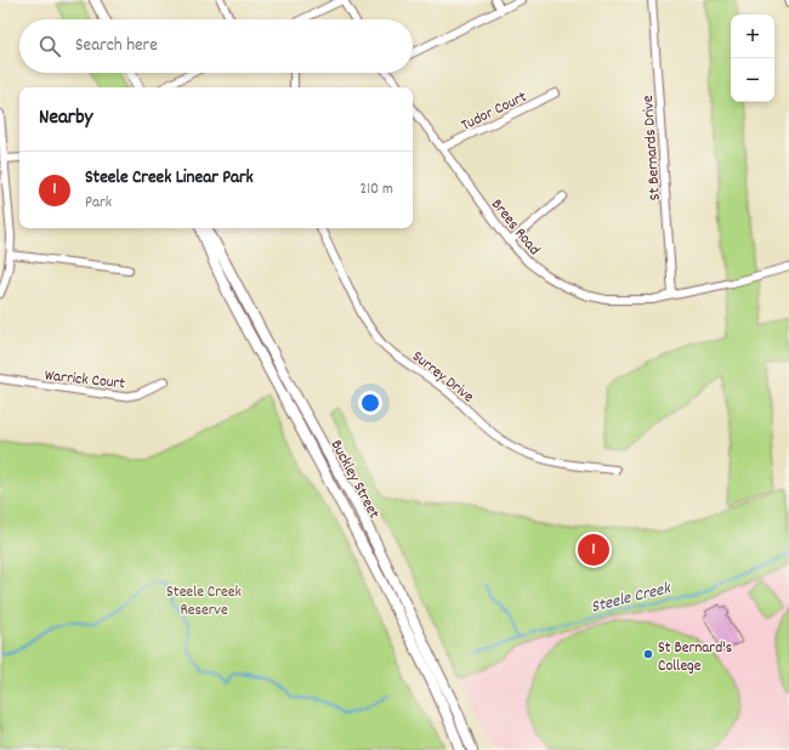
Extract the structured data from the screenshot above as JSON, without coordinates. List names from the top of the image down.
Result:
{
  "streets": {
    "main road": ["Buckley Street"],
    "street": [
      "Tudor Court",
      "St Bernards Drive",
      "Brees Road",
      "Surrey Drive",
      "Warrick Court"
    ]
  },
  "crossings": [
    ["Tudor Court", "Brees Road"],
    ["St Bernards Drive", "Brees Road"]
  ],
  "water": ["Steele Creek"],
  "parks": ["Steele Creek Reserve"],
  "places": ["St Bernard's College"],
  "page": {
    "map_buttons": ["+", "−"],
    "search": "Search here",
    "heading": "Nearby",
    "list": [
      {
        "mark": "1",
        "name": "Steele Creek Linear Park",
        "note": "Park",
        "value": "210 m"
      }
    ],
    "pins": "1"
  }
}
